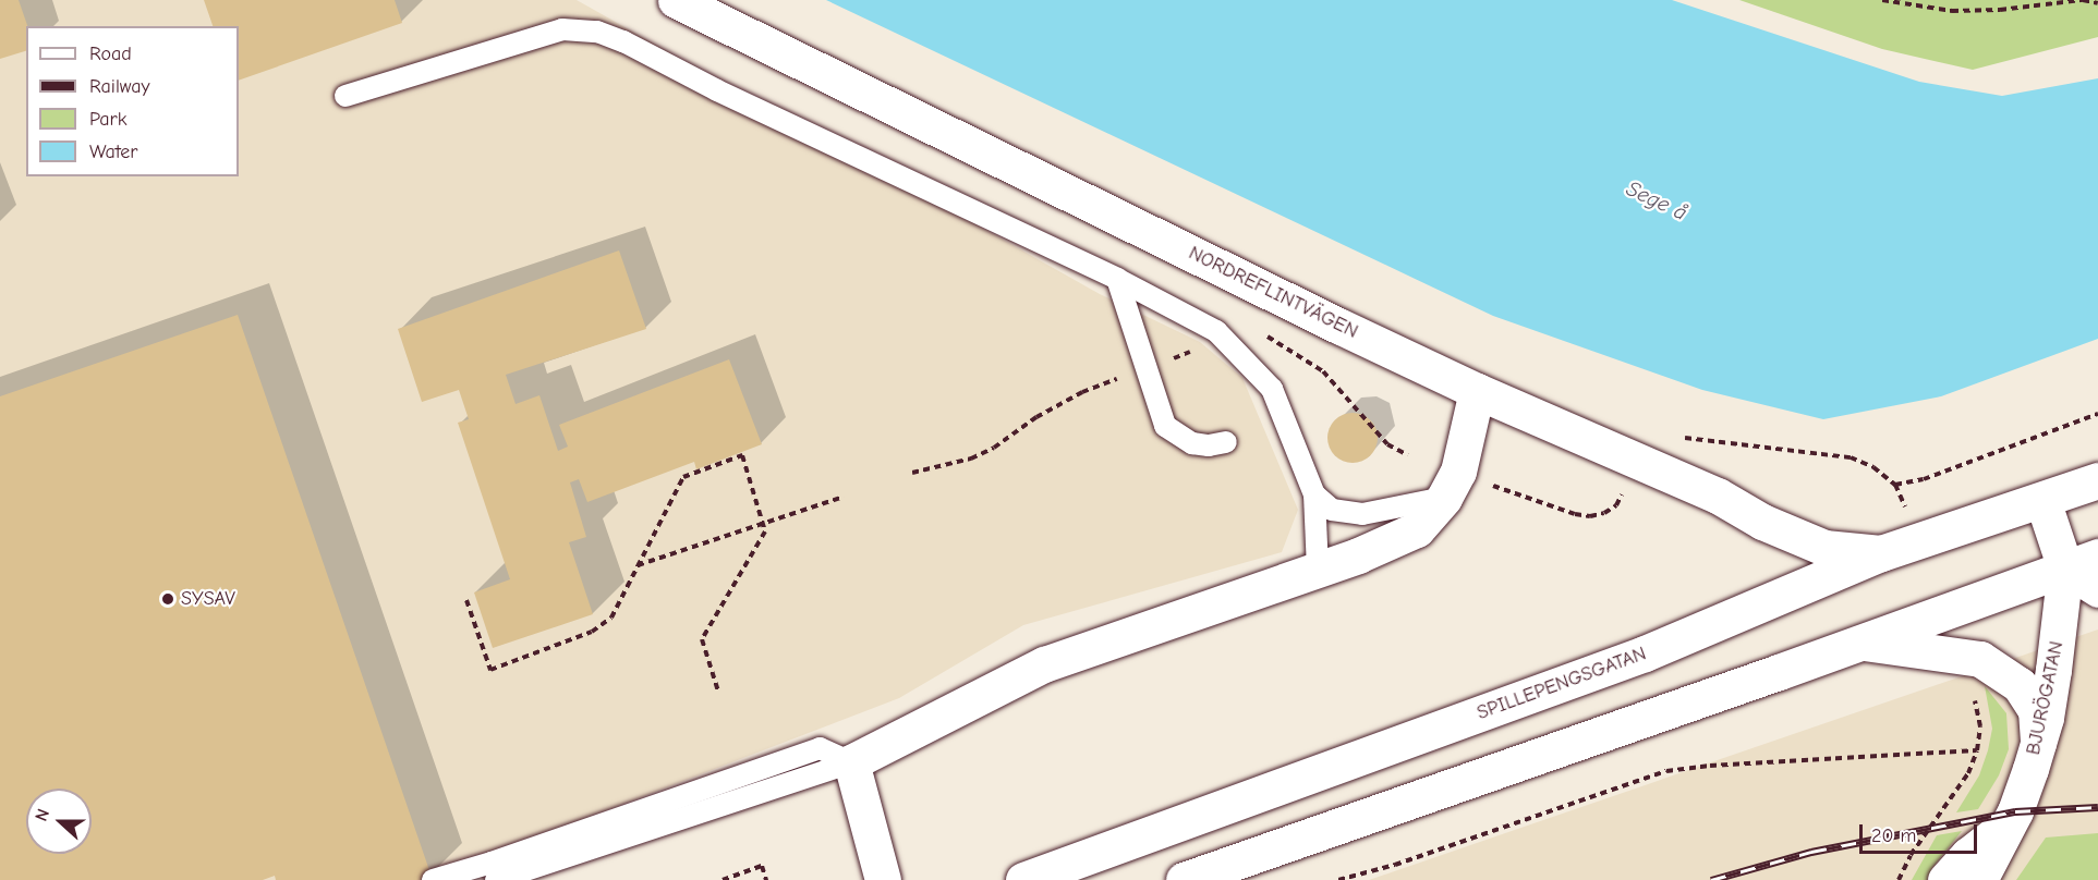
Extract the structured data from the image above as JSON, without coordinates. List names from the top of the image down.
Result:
{
  "streets": {
    "street": ["NORDREFLINTVÄGEN", "SPILLEPENGSGATAN", "BJURÖGATAN"]
  },
  "crossings": [
    ["NORDREFLINTVÄGEN", "SPILLEPENGSGATAN"],
    ["SPILLEPENGSGATAN", "BJURÖGATAN"]
  ],
  "water": ["Sege å"],
  "places": ["SYSAV"],
  "legend": [
    "Road",
    "Railway",
    "Park",
    "Water"
  ],
  "scale_bar": "20 m",
  "north": "left"
}
